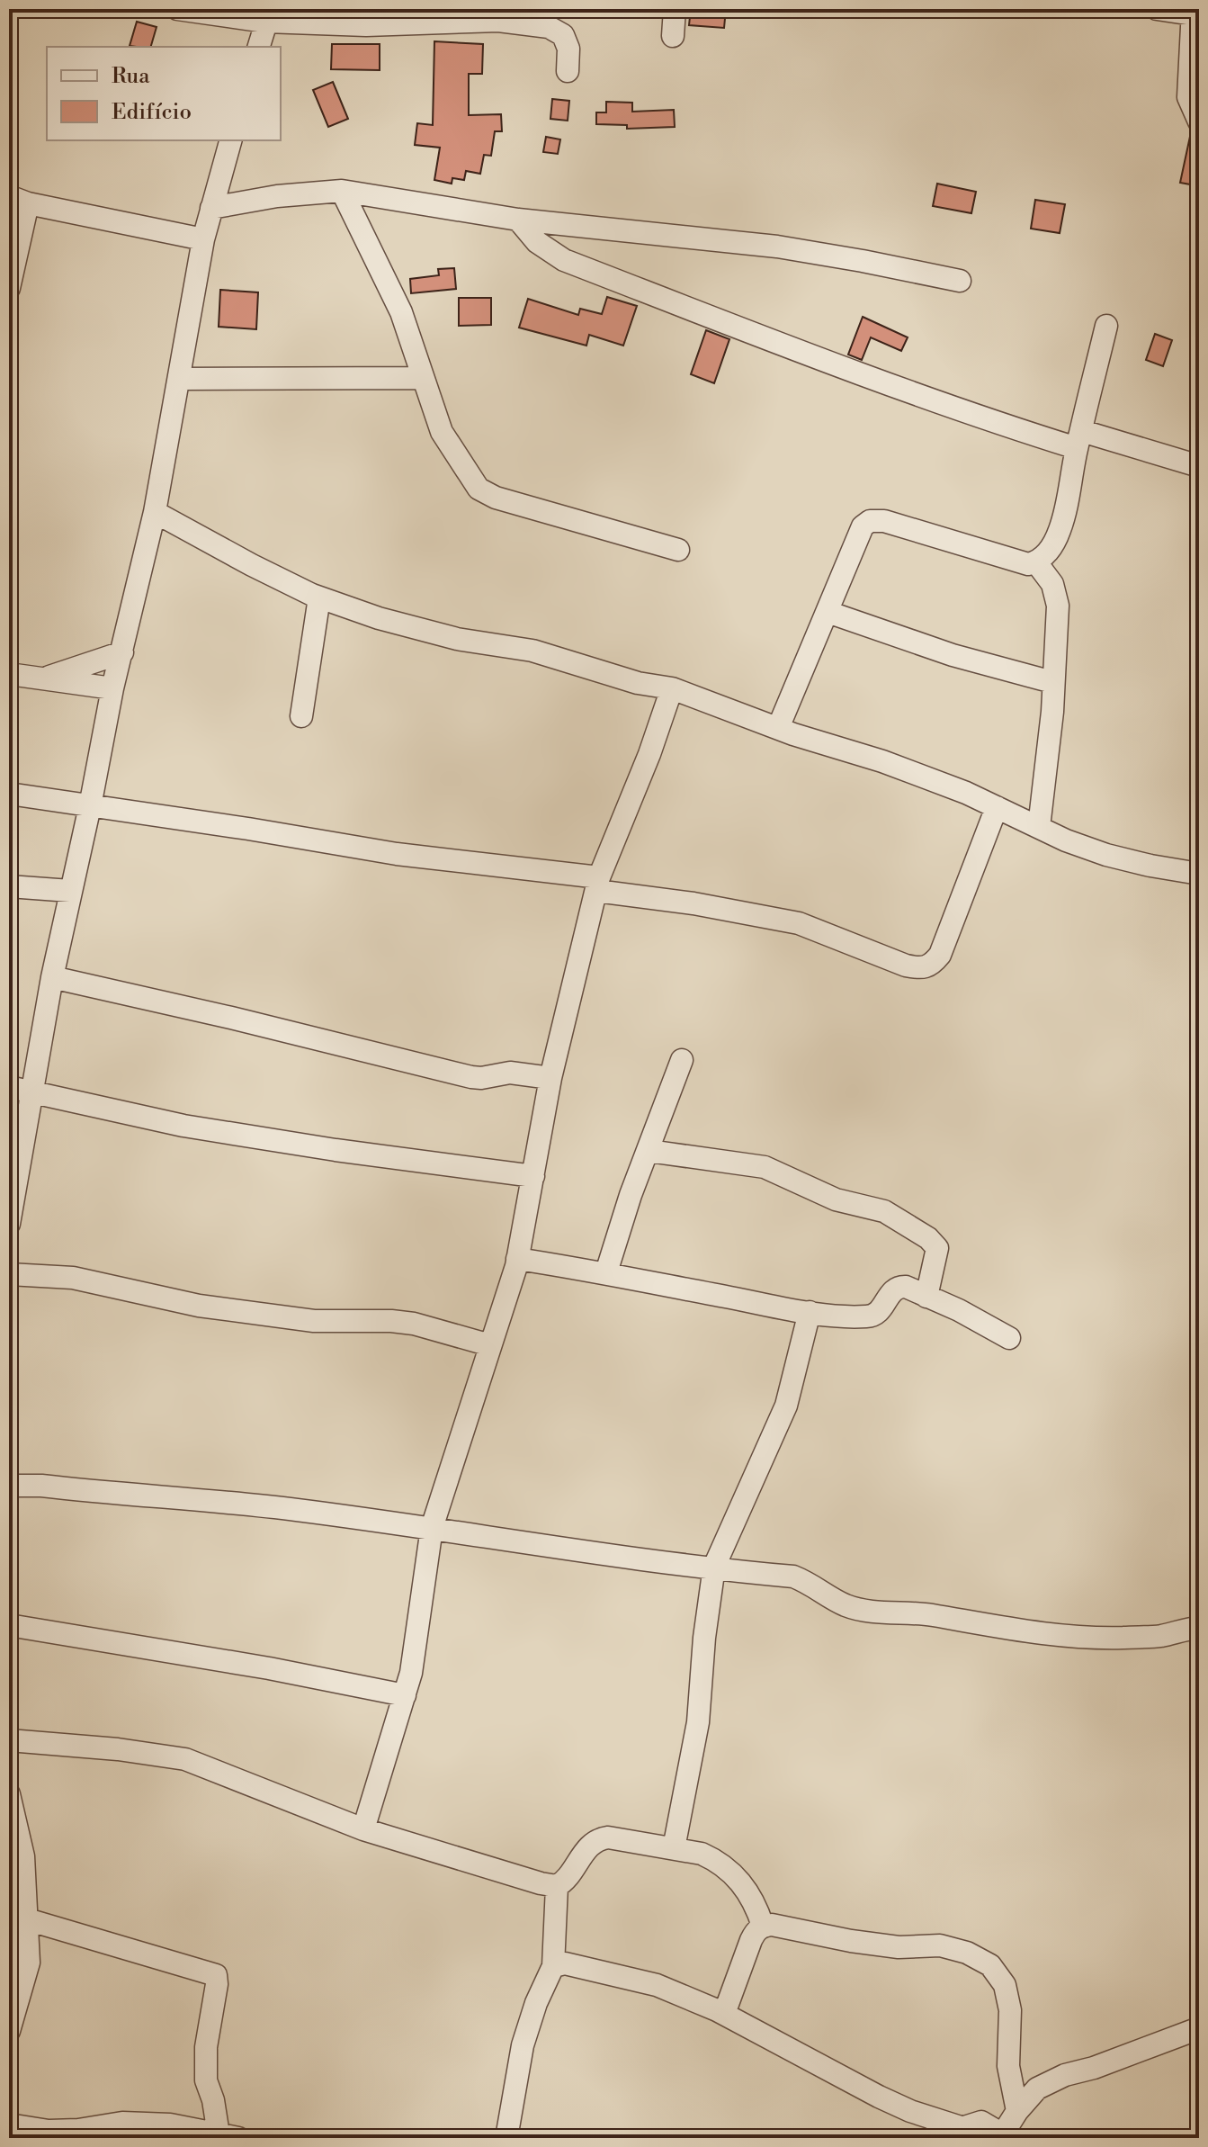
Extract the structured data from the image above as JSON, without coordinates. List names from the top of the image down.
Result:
{
  "legend": ["Rua", "Edifício"]
}
